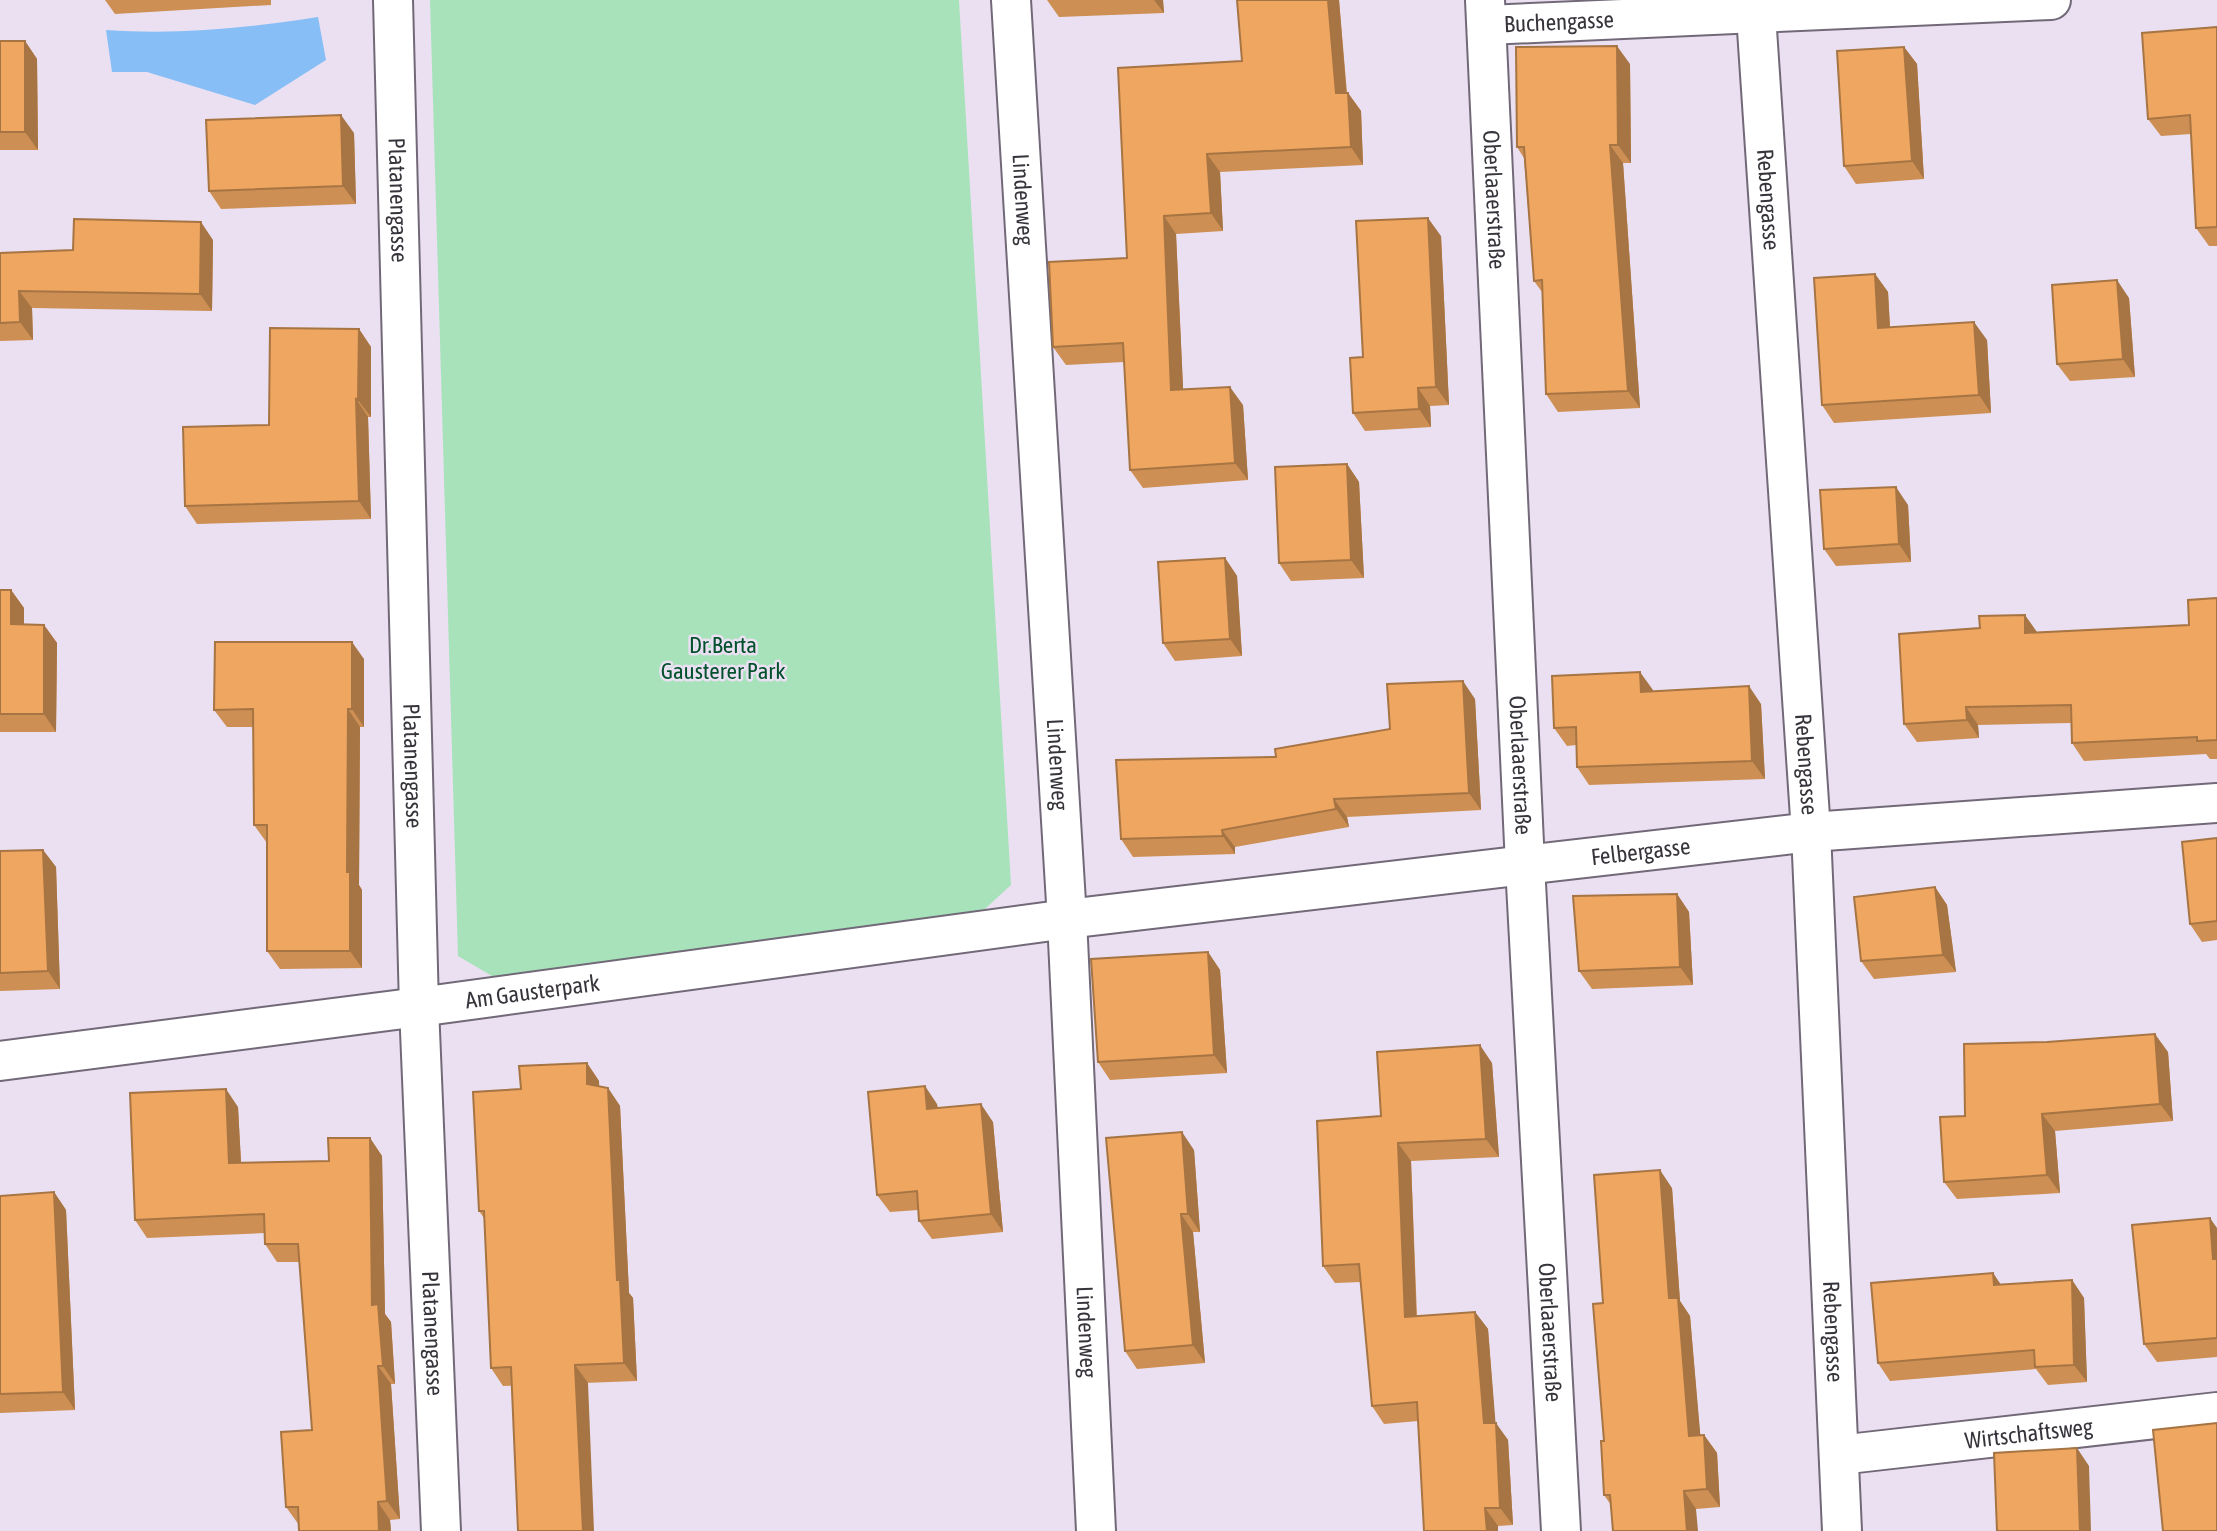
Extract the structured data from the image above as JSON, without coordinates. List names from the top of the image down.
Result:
{
  "streets": {
    "street": [
      "Buchengasse",
      "Platanengasse",
      "Lindenweg",
      "Oberlaaerstraße",
      "Rebengasse",
      "Felbergasse",
      "Am Gausterpark",
      "Wirtschaftsweg"
    ]
  },
  "crossings": [
    ["Buchengasse", "Oberlaaerstraße"],
    ["Buchengasse", "Rebengasse"],
    ["Platanengasse", "Am Gausterpark"],
    ["Lindenweg", "Felbergasse"],
    ["Lindenweg", "Am Gausterpark"],
    ["Oberlaaerstraße", "Felbergasse"],
    ["Rebengasse", "Felbergasse"],
    ["Rebengasse", "Wirtschaftsweg"],
    ["Felbergasse", "Am Gausterpark"]
  ],
  "parks": ["Dr.Berta Gausterer Park"]
}
